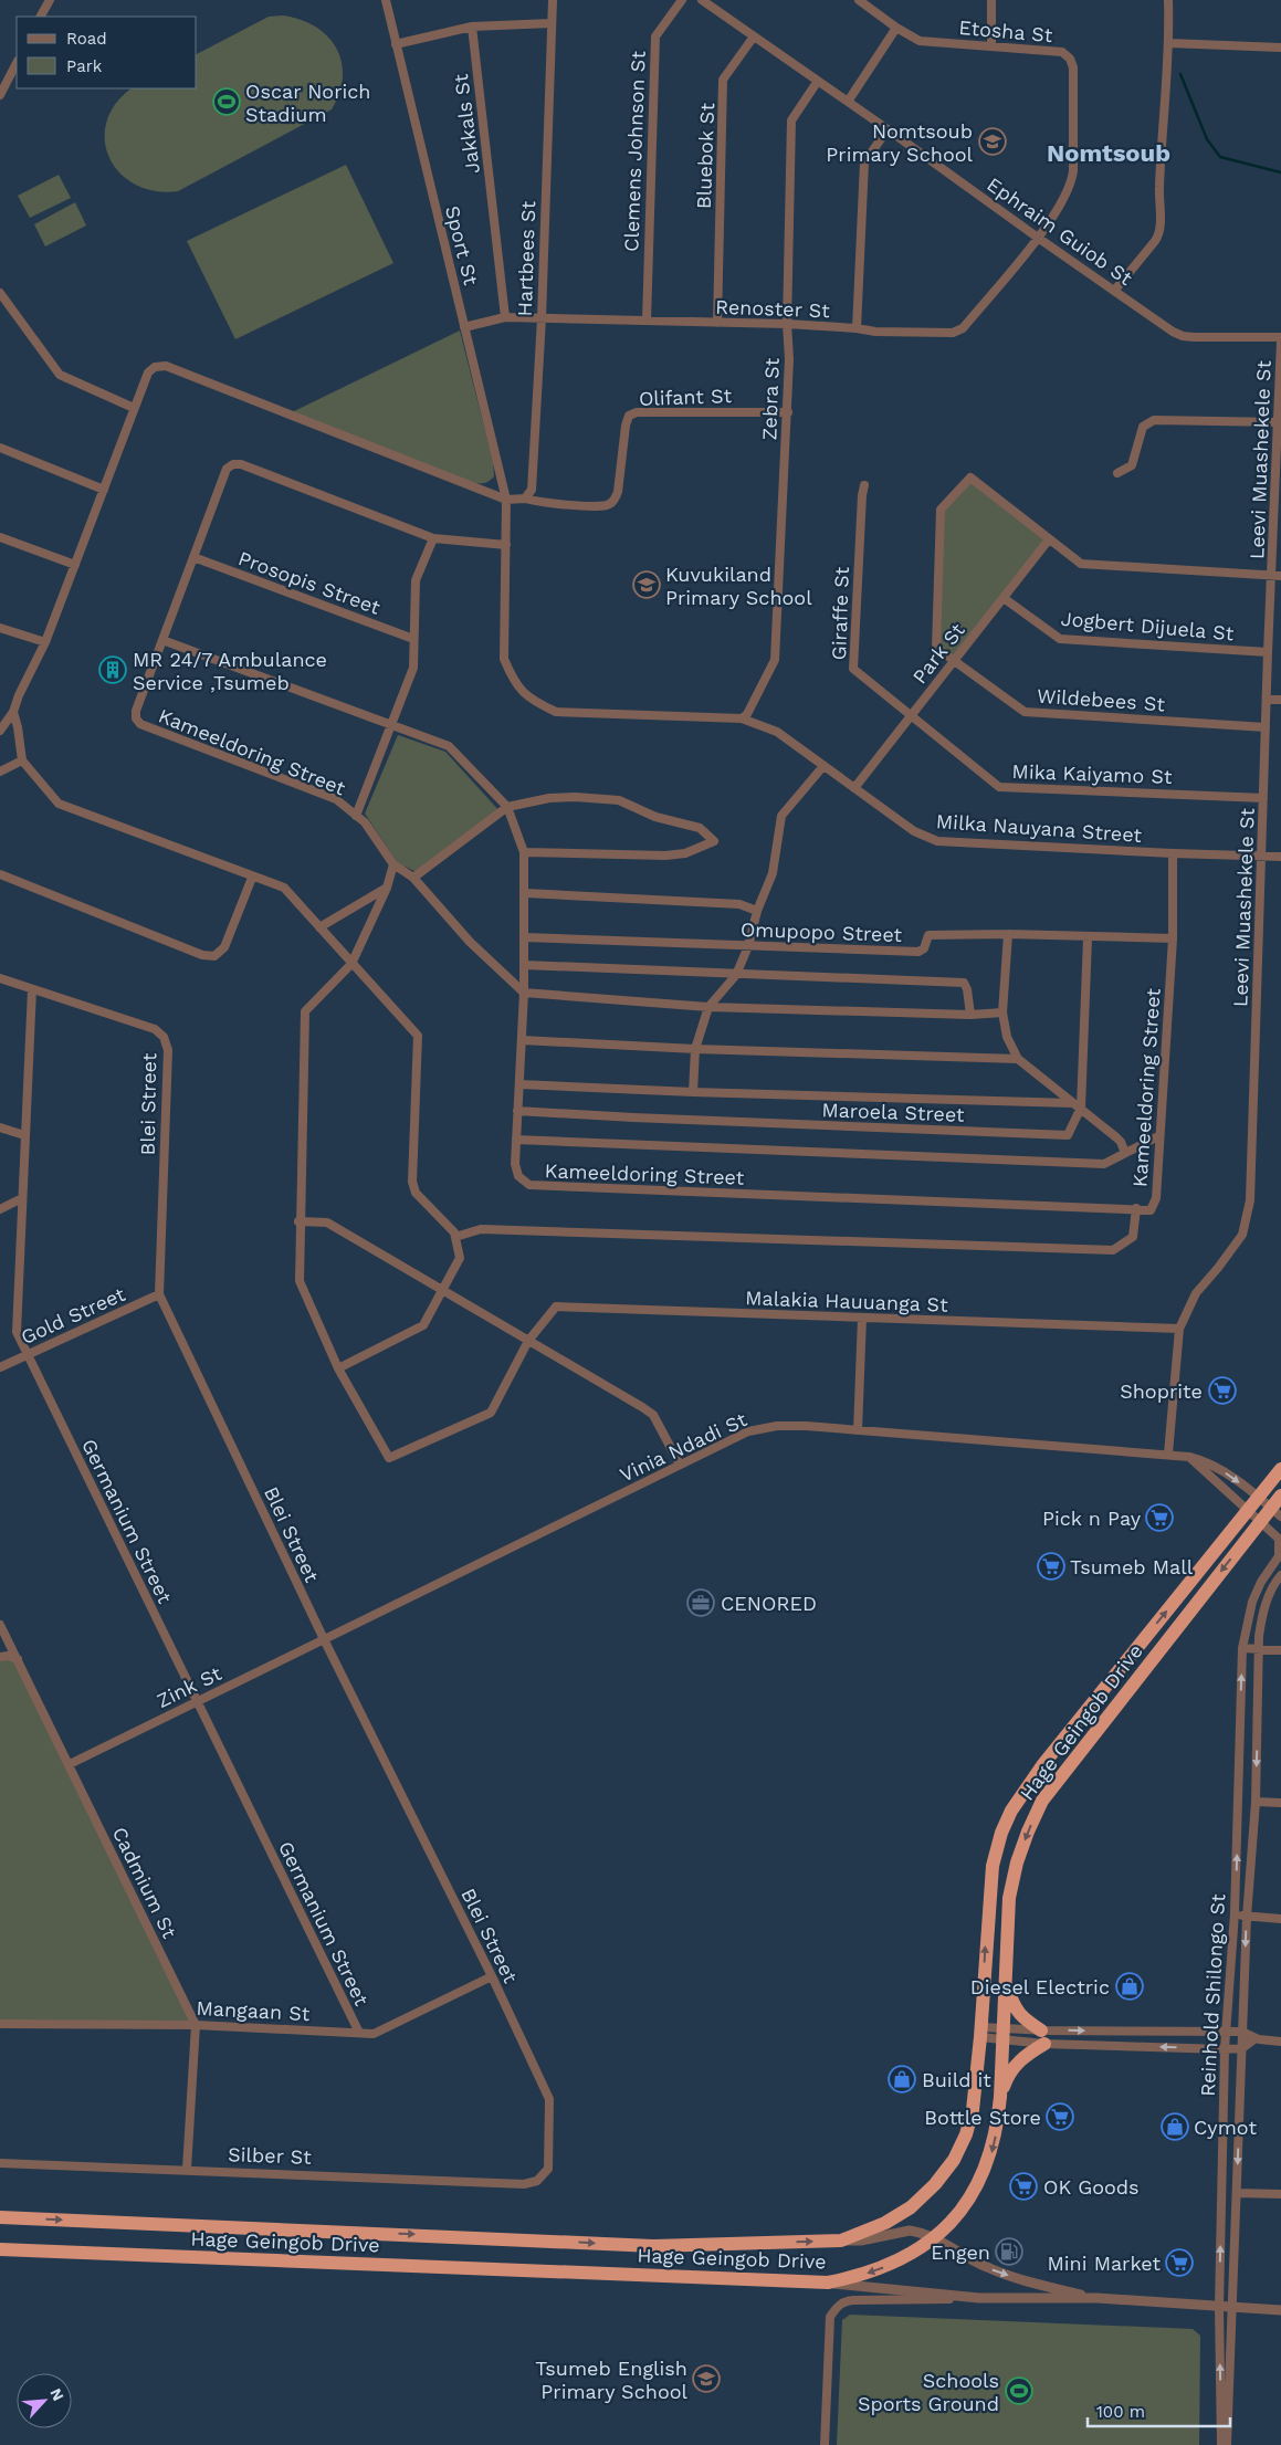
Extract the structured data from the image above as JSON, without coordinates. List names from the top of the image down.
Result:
{
  "streets": {
    "highway": ["Hage Geingob Drive"],
    "street": [
      "Etosha St",
      "Jakkals St",
      "Clemens Johnson St",
      "Bluebok St",
      "Ephraim Guiob St",
      "Sport St",
      "Hartbees St",
      "Renoster St",
      "Olifant St",
      "Zebra St",
      "Leevi Muashekele St",
      "Prosopis Street",
      "Giraffe St",
      "Jogbert Dijuela St",
      "Park St",
      "Wildebees St",
      "Kameeldoring Street",
      "Mika Kaiyamo St",
      "Milka Nauyana Street",
      "Omupopo Street",
      "Blei Street",
      "Maroela Street",
      "Malakia Hauuanga St",
      "Gold Street",
      "Vinia Ndadi St",
      "Germanium Street",
      "Zink St",
      "Cadmium St",
      "Reinhold Shilongo St",
      "Mangaan St",
      "Silber St"
    ]
  },
  "crossings": [
    ["Etosha St", "Ephraim Guiob St"],
    ["Etosha St", "Renoster St"],
    ["Jakkals St", "Renoster St"],
    ["Clemens Johnson St", "Renoster St"],
    ["Bluebok St", "Ephraim Guiob St"],
    ["Bluebok St", "Renoster St"],
    ["Ephraim Guiob St", "Renoster St"],
    ["Ephraim Guiob St", "Zebra St"],
    ["Sport St", "Renoster St"],
    ["Sport St", "Milka Nauyana Street"],
    ["Hartbees St", "Renoster St"],
    ["Hartbees St", "Olifant St"],
    ["Renoster St", "Zebra St"],
    ["Olifant St", "Zebra St"],
    ["Zebra St", "Milka Nauyana Street"],
    ["Leevi Muashekele St", "Jogbert Dijuela St"],
    ["Leevi Muashekele St", "Wildebees St"],
    ["Leevi Muashekele St", "Mika Kaiyamo St"],
    ["Leevi Muashekele St", "Milka Nauyana Street"],
    ["Leevi Muashekele St", "Malakia Hauuanga St"],
    ["Leevi Muashekele St", "Vinia Ndadi St"],
    ["Prosopis Street", "Kameeldoring Street"],
    ["Giraffe St", "Park St"],
    ["Giraffe St", "Mika Kaiyamo St"],
    ["Jogbert Dijuela St", "Park St"],
    ["Park St", "Wildebees St"],
    ["Park St", "Mika Kaiyamo St"],
    ["Park St", "Milka Nauyana Street"],
    ["Kameeldoring Street", "Milka Nauyana Street"],
    ["Kameeldoring Street", "Omupopo Street"],
    ["Kameeldoring Street", "Maroela Street"],
    ["Omupopo Street", "Maroela Street"],
    ["Blei Street", "Gold Street"],
    ["Blei Street", "Vinia Ndadi St"],
    ["Blei Street", "Germanium Street"],
    ["Blei Street", "Zink St"],
    ["Blei Street", "Mangaan St"],
    ["Blei Street", "Silber St"],
    ["Gold Street", "Germanium Street"],
    ["Vinia Ndadi St", "Zink St"],
    ["Vinia Ndadi St", "Hage Geingob Drive"],
    ["Germanium Street", "Zink St"],
    ["Germanium Street", "Mangaan St"],
    ["Zink St", "Cadmium St"],
    ["Hage Geingob Drive", "Reinhold Shilongo St"],
    ["Cadmium St", "Mangaan St"],
    ["Cadmium St", "Silber St"]
  ],
  "districts": ["Nomtsoub"],
  "places": {
    "sports": ["Oscar Norich Stadium", "Schools Sports Ground"],
    "school or university": ["Nomtsoub Primary School", "Kuvukiland Primary School", "Tsumeb English Primary School"],
    "building": ["MR 24/7 Ambulance Service ,Tsumeb"],
    "supermarket": [
      "Shoprite",
      "Pick n Pay",
      "Tsumeb Mall",
      "Bottle Store",
      "OK Goods",
      "Mini Market"
    ],
    "office": ["CENORED"],
    "shop": ["Diesel Electric", "Build it", "Cymot"],
    "fuel station": ["Engen"]
  },
  "legend": ["Road", "Park"],
  "scale_bar": "100 m",
  "north": "top right"
}
